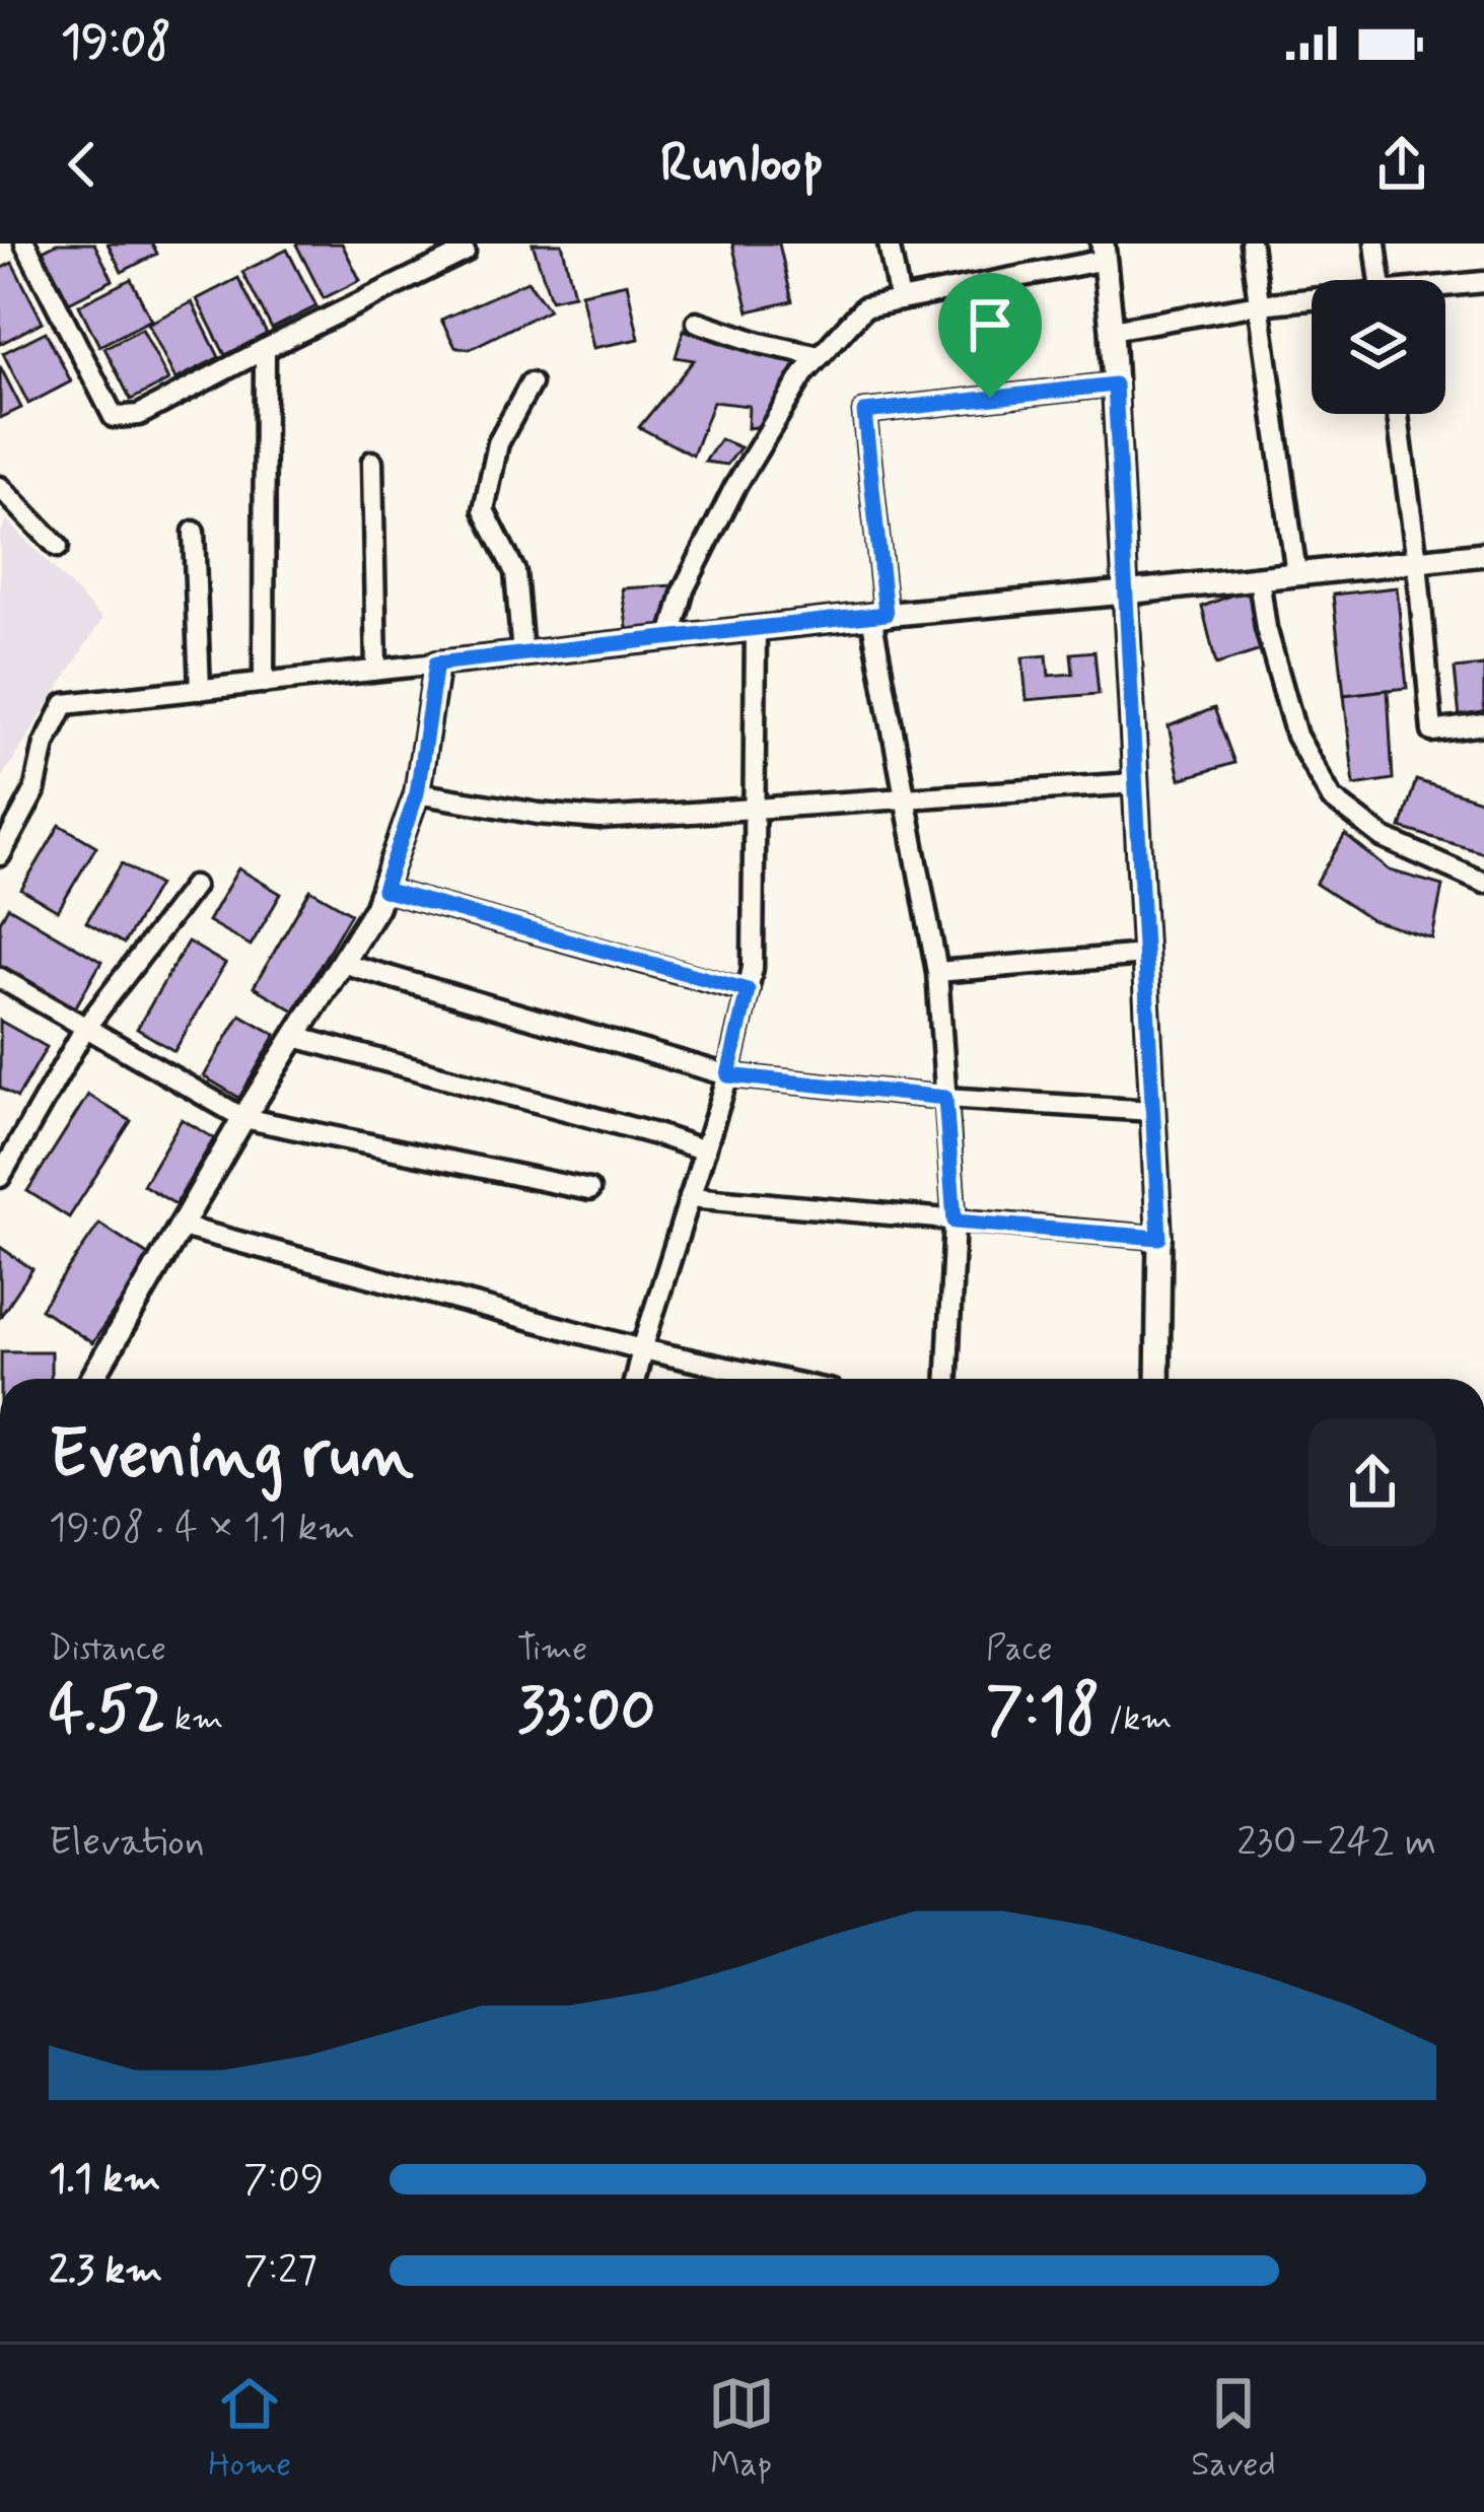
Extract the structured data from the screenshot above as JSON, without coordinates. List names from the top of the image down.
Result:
{
  "page": {
    "status": "19:08",
    "header": "Runloop",
    "heading": ["Evening run", "19:08 · 4 × 1.1 km"],
    "stats": [
      ["Distance", "4.52 km"],
      ["Time", "33:00"],
      ["Pace", "7:18 /km"]
    ],
    "chart": ["Elevation", "230–242 m"],
    "list": [
      {
        "name": "1.1 km",
        "note": "7:09"
      },
      {
        "name": "2.3 km",
        "note": "7:27"
      }
    ],
    "tabs": ["Home", "Map", "Saved"]
  }
}
